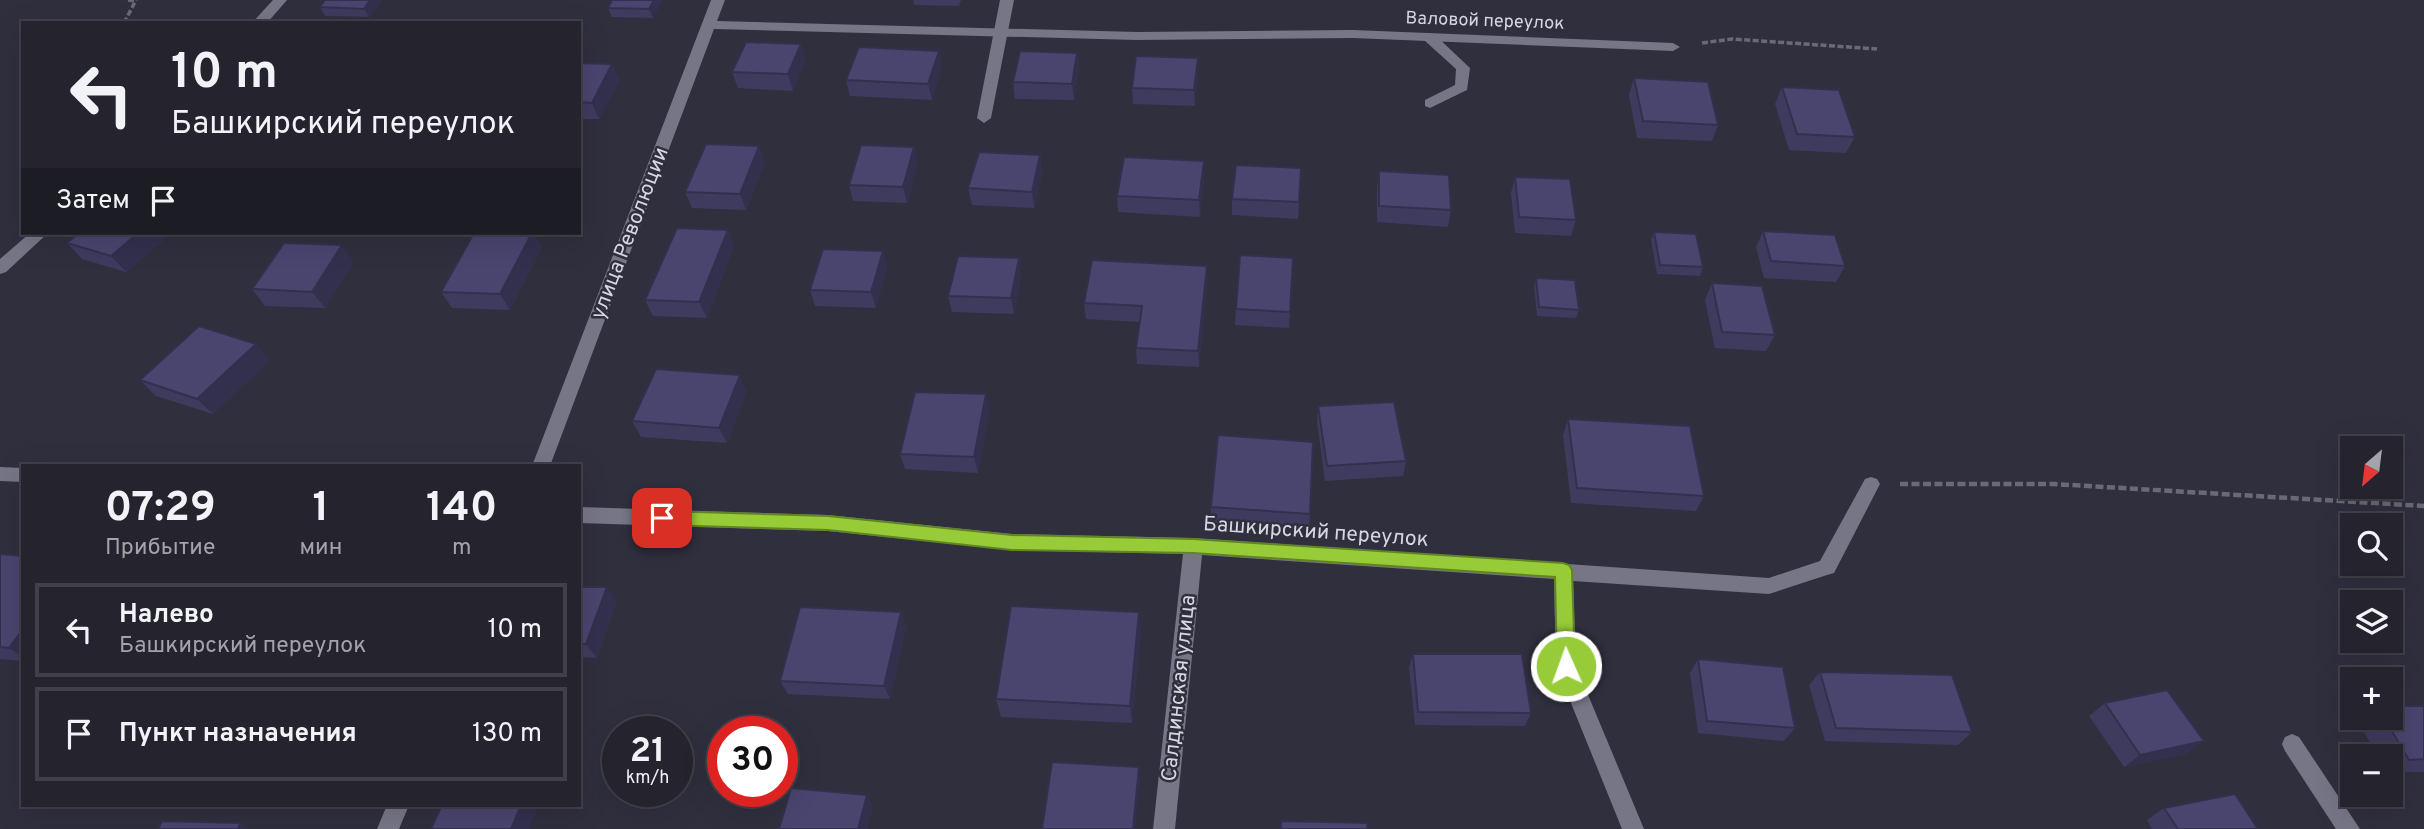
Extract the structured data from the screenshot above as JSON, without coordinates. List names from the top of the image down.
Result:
{
  "streets": {
    "street": [
      "Валовой переулок",
      "улица Революции",
      "Башкирский переулок",
      "Салдинская улица"
    ]
  },
  "crossings": [
    ["Валовой переулок", "улица Революции"],
    ["Башкирский переулок", "Салдинская улица"]
  ],
  "north": "bottom left",
  "page": {
    "turn": ["10 m", "Башкирский переулок"],
    "then": "Затем",
    "map_buttons": ["+", "−"],
    "eta": [
      "07:29",
      "Прибытие",
      "1",
      "мин",
      "140",
      "m"
    ],
    "list": [
      {
        "name": "Налево",
        "note": "Башкирский переулок",
        "value": "10 m"
      },
      {
        "name": "Пункт назначения",
        "value": "130 m"
      }
    ],
    "speed": "21 km/h",
    "limit": "30"
  }
}
